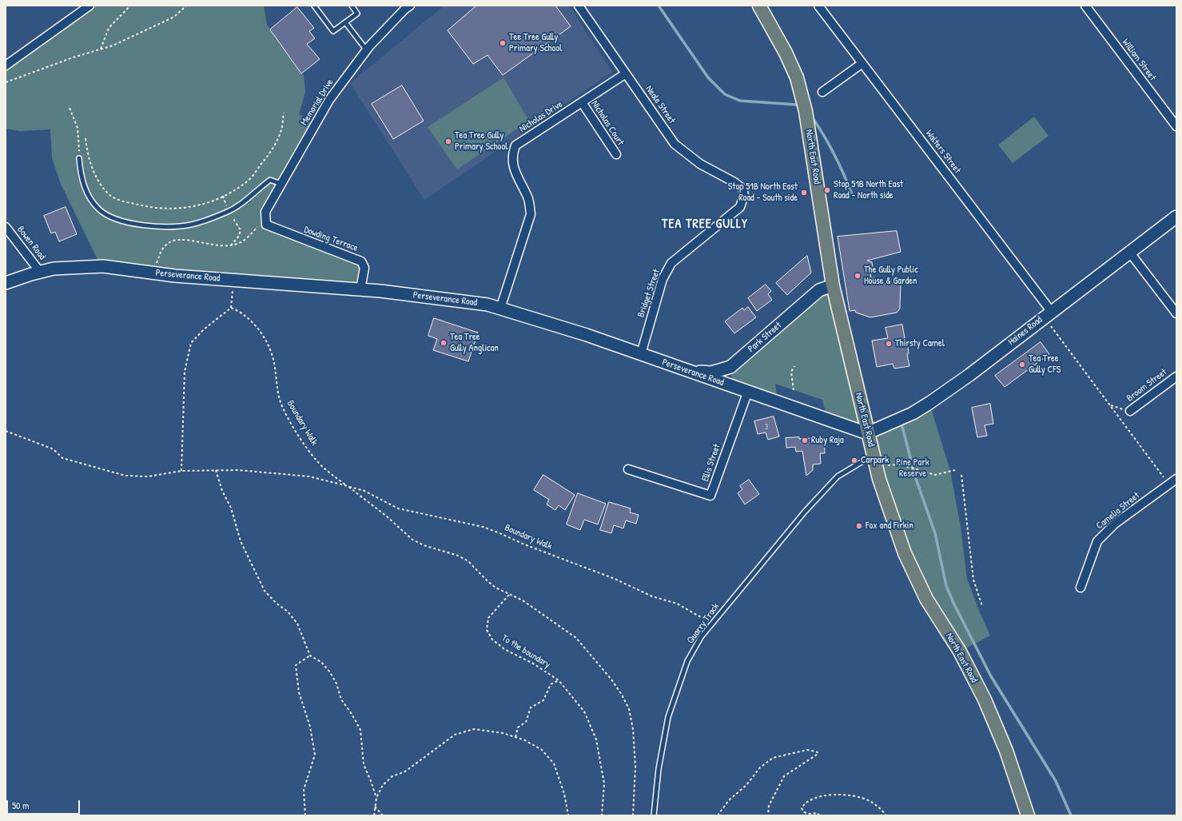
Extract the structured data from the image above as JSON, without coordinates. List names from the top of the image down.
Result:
{
  "streets": {
    "main road": ["North East Road"],
    "street": [
      "William Street",
      "Memorial Drive",
      "Neale Street",
      "Nicholas Drive",
      "Nicholas Court",
      "Walters Street",
      "Dowding Terrace",
      "Bowen Road",
      "Perseverance Road",
      "Bridget Street",
      "Haines Road",
      "Park Street",
      "Broom Street",
      "Ellis Street",
      "Camelia Street"
    ],
    "lane": ["Quarry Track"],
    "path": ["Boundary Walk", "To the boundary"]
  },
  "crossings": [
    ["Memorial Drive", "Dowding Terrace"],
    ["Neale Street", "Nicholas Drive"],
    ["Neale Street", "Bridget Street"],
    ["Nicholas Drive", "Nicholas Court"],
    ["Nicholas Drive", "Perseverance Road"],
    ["Walters Street", "Haines Road"],
    ["North East Road", "Perseverance Road"],
    ["North East Road", "Haines Road"],
    ["North East Road", "Park Street"],
    ["North East Road", "Quarry Track"],
    ["Dowding Terrace", "Perseverance Road"],
    ["Bowen Road", "Perseverance Road"],
    ["Perseverance Road", "Bridget Street"],
    ["Perseverance Road", "Haines Road"],
    ["Perseverance Road", "Park Street"],
    ["Perseverance Road", "Ellis Street"],
    ["Boundary Walk", "Quarry Track"]
  ],
  "districts": ["TEA TREE GULLY"],
  "parks": ["Pine Park Reserve"],
  "places": [
    "Tee Tree Gully Primary School",
    "Tea Tree Gully Primary School",
    "Stop 51B North East Road - North side",
    "Stop 51B North East Road - South side",
    "The Gully Public House & Garden",
    "Tea Tree Gully Anglican",
    "Thirsty Camel",
    "Tea Tree Gully CFS",
    "Ruby Raja",
    "Carpark",
    "Fox and Firkin"
  ],
  "house_numbers": ["3"],
  "scale_bar": "50 m"
}
